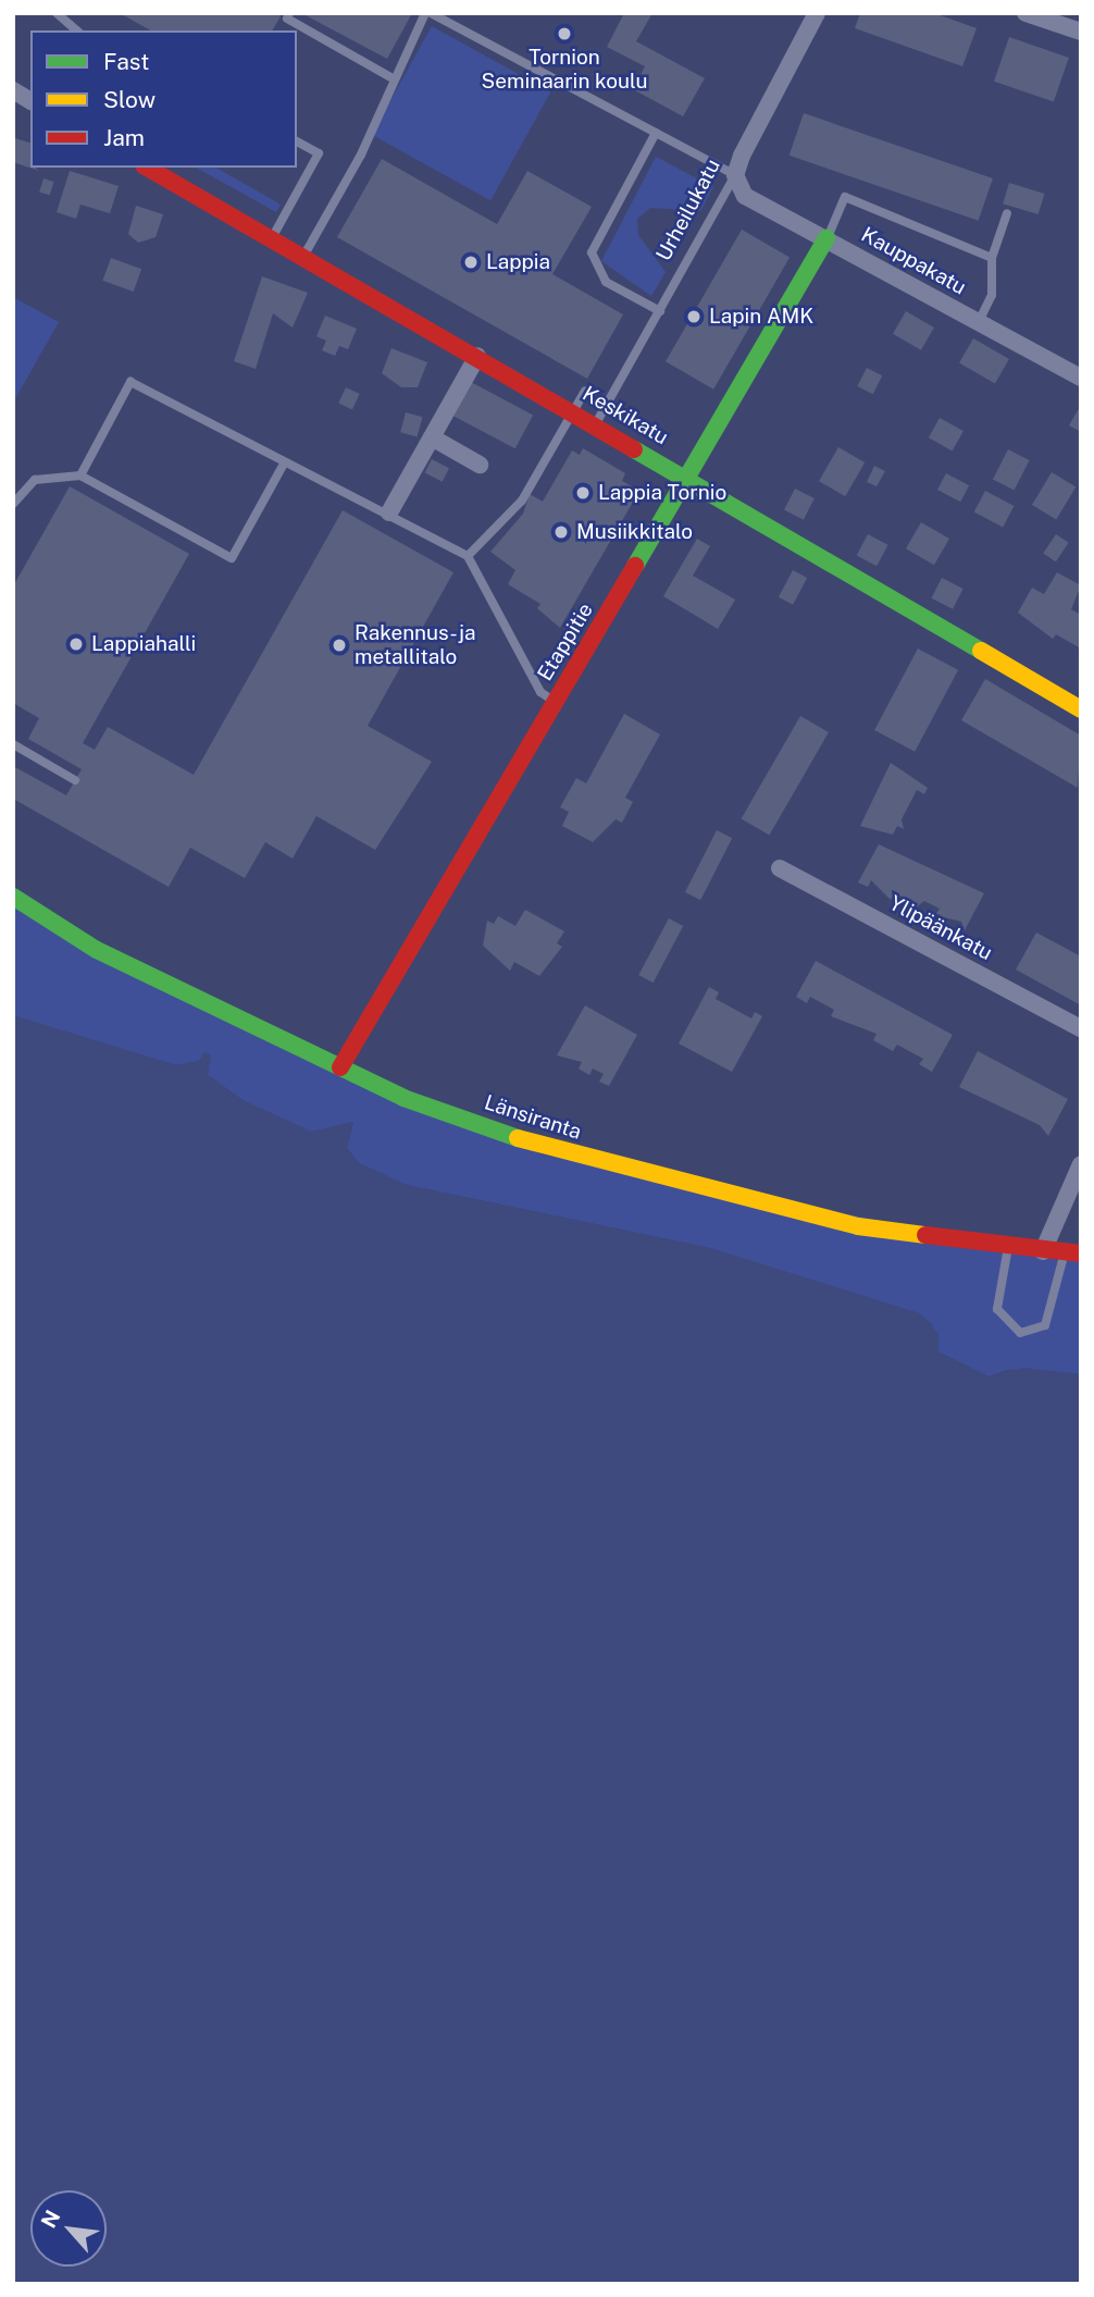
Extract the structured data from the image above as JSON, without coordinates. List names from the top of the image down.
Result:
{
  "streets": {
    "street": [
      "Urheilukatu",
      "Kauppakatu",
      "Keskikatu",
      "Etappitie",
      "Ylipäänkatu",
      "Länsiranta"
    ]
  },
  "crossings": [
    ["Urheilukatu", "Kauppakatu"],
    ["Urheilukatu", "Keskikatu"],
    ["Kauppakatu", "Etappitie"],
    ["Keskikatu", "Etappitie"],
    ["Etappitie", "Länsiranta"]
  ],
  "places": [
    "Tornion Seminaarin koulu",
    "Lappia",
    "Lapin AMK",
    "Lappia Tornio",
    "Musiikkitalo",
    "Lappiahalli",
    "Rakennus- ja metallitalo"
  ],
  "legend": ["Fast", "Slow", "Jam"],
  "north": "top left"
}
